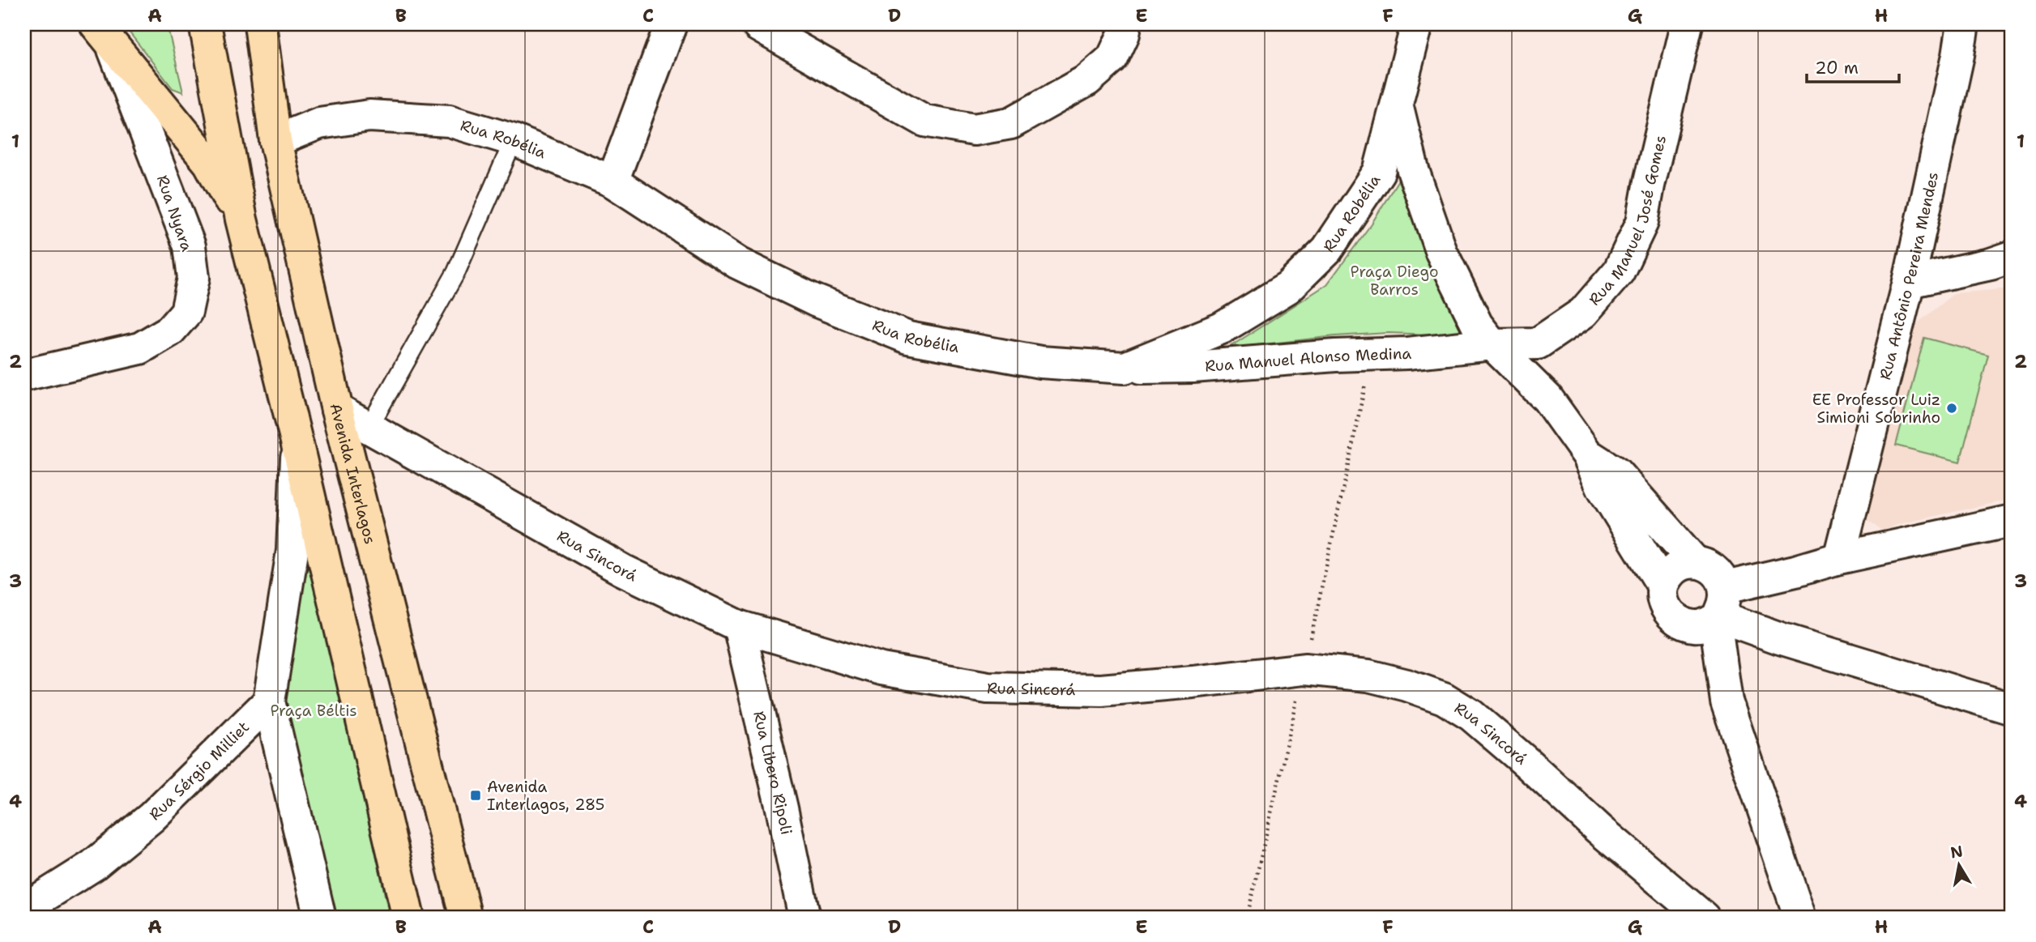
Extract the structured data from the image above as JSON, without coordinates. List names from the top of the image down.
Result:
{
  "streets": {
    "main road": ["Avenida Interlagos"],
    "street": [
      "Rua Robélia",
      "Rua Nyara",
      "Rua Manuel José Gomes",
      "Rua Antônio Pereira Mendes",
      "Rua Manuel Alonso Medina",
      "Rua Sincorá",
      "Rua Sérgio Milliet",
      "Rua Libero Ripoli"
    ]
  },
  "crossings": [
    ["Rua Robélia", "Rua Manuel Alonso Medina"],
    ["Rua Robélia", "Avenida Interlagos"],
    ["Rua Manuel José Gomes", "Rua Manuel Alonso Medina"],
    ["Avenida Interlagos", "Rua Sincorá"],
    ["Rua Sincorá", "Rua Libero Ripoli"]
  ],
  "parks": ["Praça Diego Barros", "Praça Béltis"],
  "places": {
    "other": ["EE Professor Luiz Simioni Sobrinho"],
    "transit": ["Avenida Interlagos, 285"]
  },
  "scale_bar": "20 m",
  "north": "top",
  "grid": {
    "columns": [
      "A",
      "B",
      "C",
      "D",
      "E",
      "F",
      "G",
      "H"
    ],
    "rows": [
      "1",
      "2",
      "3",
      "4"
    ]
  }
}
